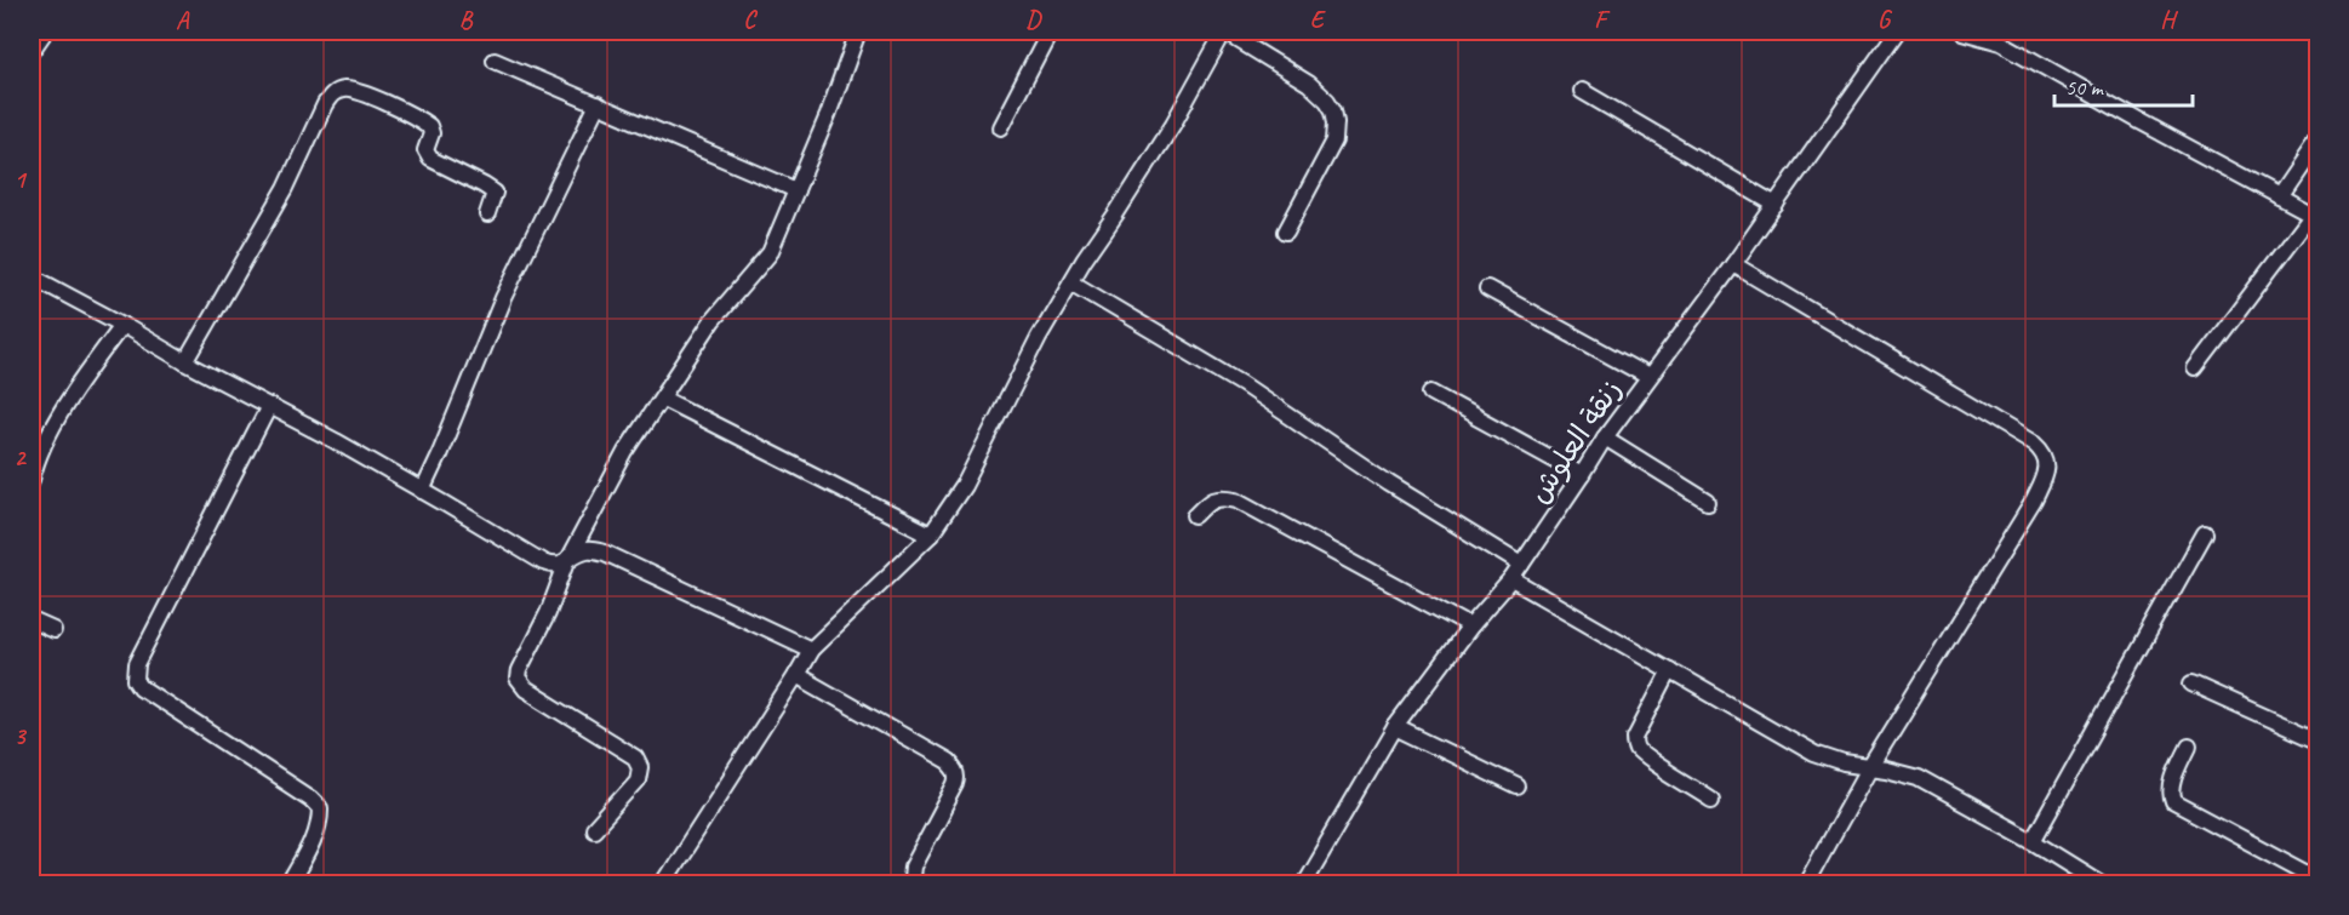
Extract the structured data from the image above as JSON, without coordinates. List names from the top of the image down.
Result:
{
  "streets": {
    "street": ["زنقة العلوش"]
  },
  "scale_bar": "50 m",
  "grid": {
    "columns": [
      "A",
      "B",
      "C",
      "D",
      "E",
      "F",
      "G",
      "H"
    ],
    "rows": ["1", "2", "3"]
  }
}
